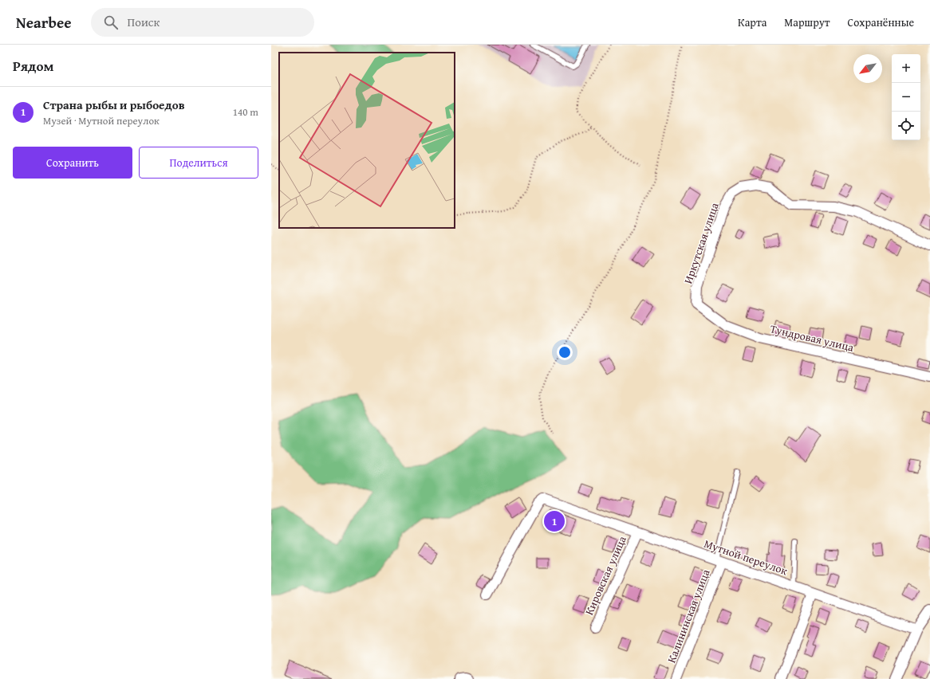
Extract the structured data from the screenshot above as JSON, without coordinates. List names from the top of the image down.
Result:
{
  "streets": {
    "street": [
      "Иркутская улица",
      "Тундровая улица",
      "Мутной переулок",
      "Кировская улица",
      "Калининская улица"
    ]
  },
  "crossings": [
    ["Иркутская улица", "Тундровая улица"],
    ["Мутной переулок", "Кировская улица"],
    ["Мутной переулок", "Калининская улица"]
  ],
  "north": "bottom left",
  "page": {
    "header": "Nearbee",
    "search": "Поиск",
    "nav": ["Карта", "Маршрут", "Сохранённые"],
    "heading": "Рядом",
    "map_buttons": ["+", "−"],
    "list": [
      {
        "mark": "1",
        "name": "Страна рыбы и рыбоедов",
        "note": "Музей · Мутной переулок",
        "value": "140 m"
      }
    ],
    "buttons": ["Сохранить", "Поделиться"],
    "pins": "1"
  }
}
